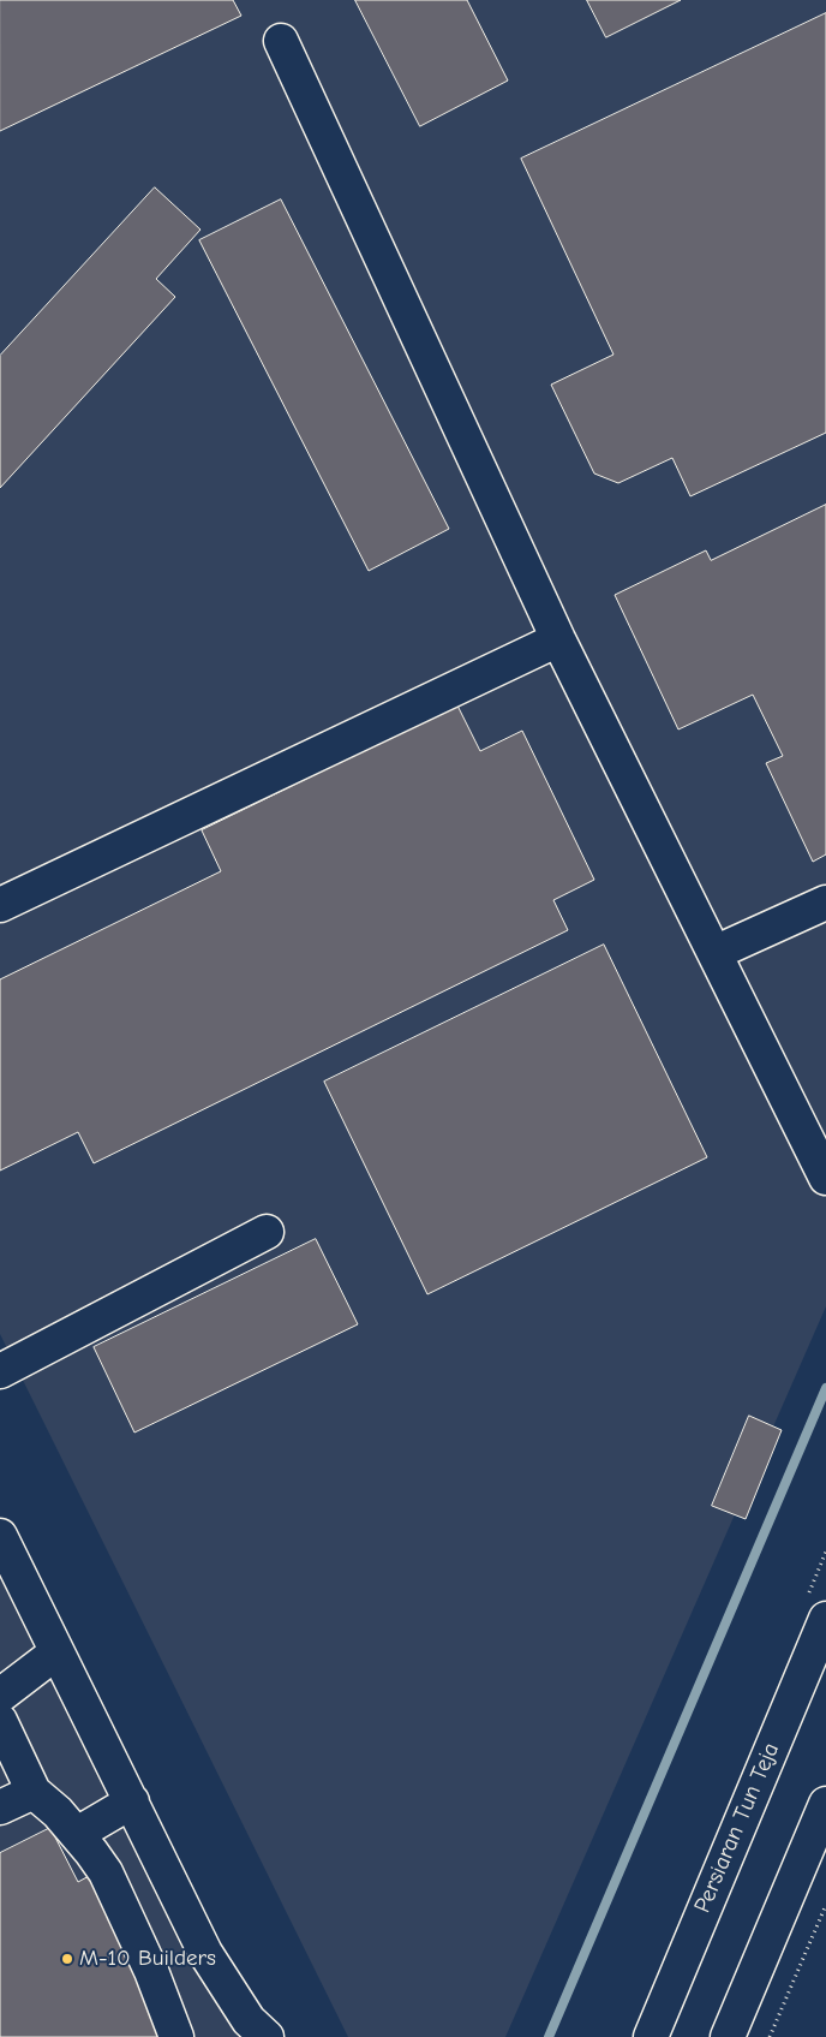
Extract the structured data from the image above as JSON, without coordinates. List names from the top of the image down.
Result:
{
  "streets": {
    "main road": ["Persiaran Tun Teja"]
  },
  "places": ["M-10 Builders"]
}
